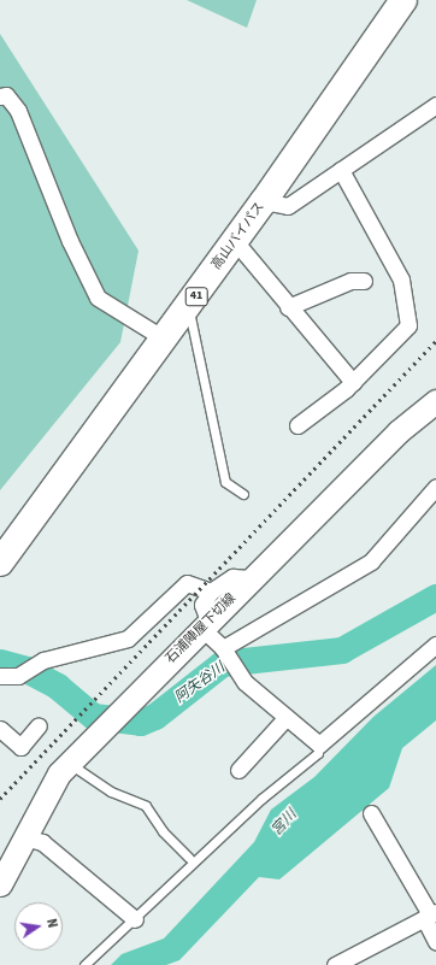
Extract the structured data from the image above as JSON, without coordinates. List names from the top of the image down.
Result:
{
  "streets": {
    "highway": ["高山バイパス", "41"],
    "main road": ["石浦陣屋下切線"]
  },
  "water": ["阿矢谷川", "宮川"],
  "north": "right"
}
